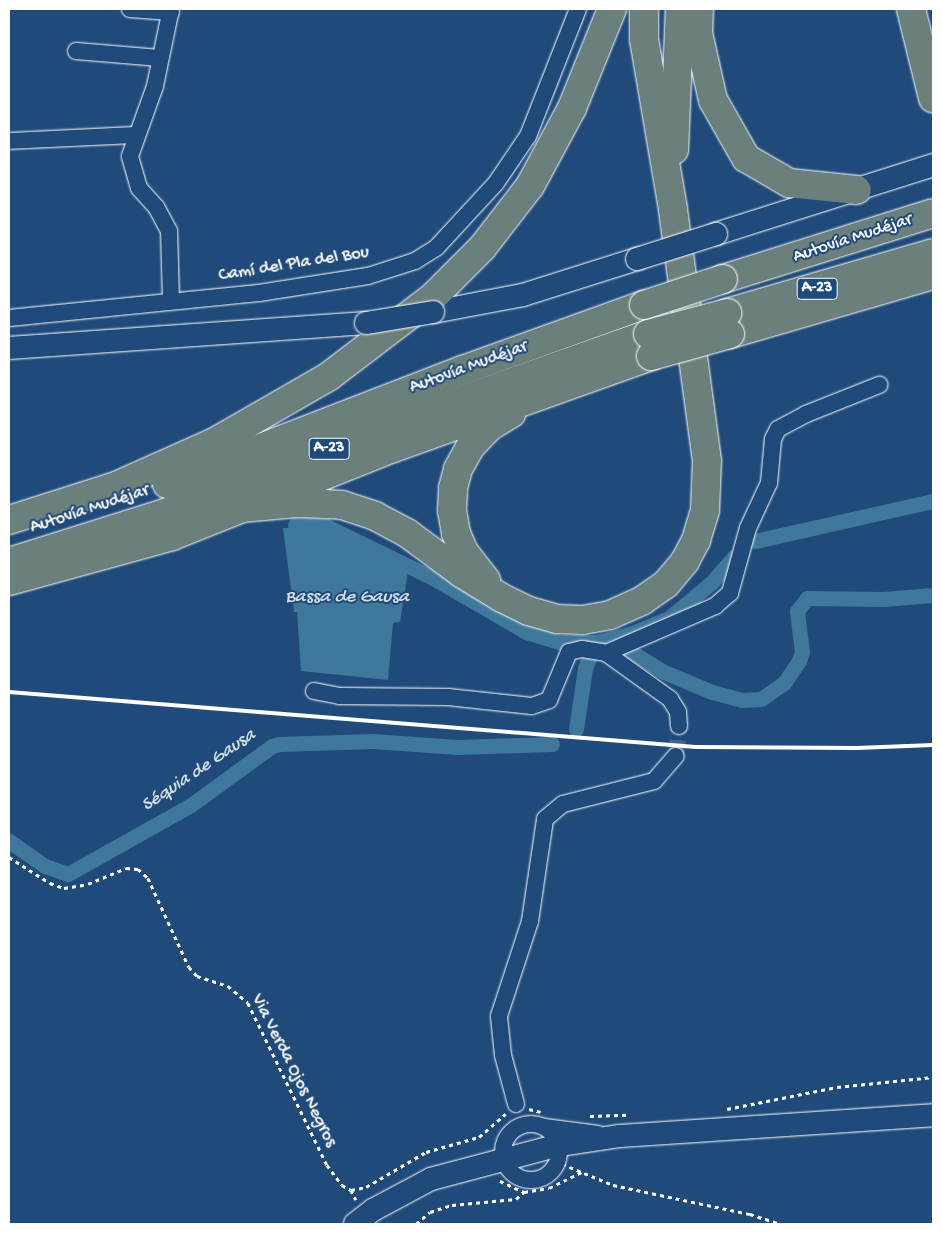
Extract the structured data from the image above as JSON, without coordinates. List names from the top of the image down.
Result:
{
  "streets": {
    "highway": ["Autovía Mudéjar", "A-23"],
    "street": ["Camí del Pla del Bou"],
    "path": ["Via Verda Ojos Negros"]
  },
  "water": ["Bassa de Gausa", "Séquia de Gausa"]
}
